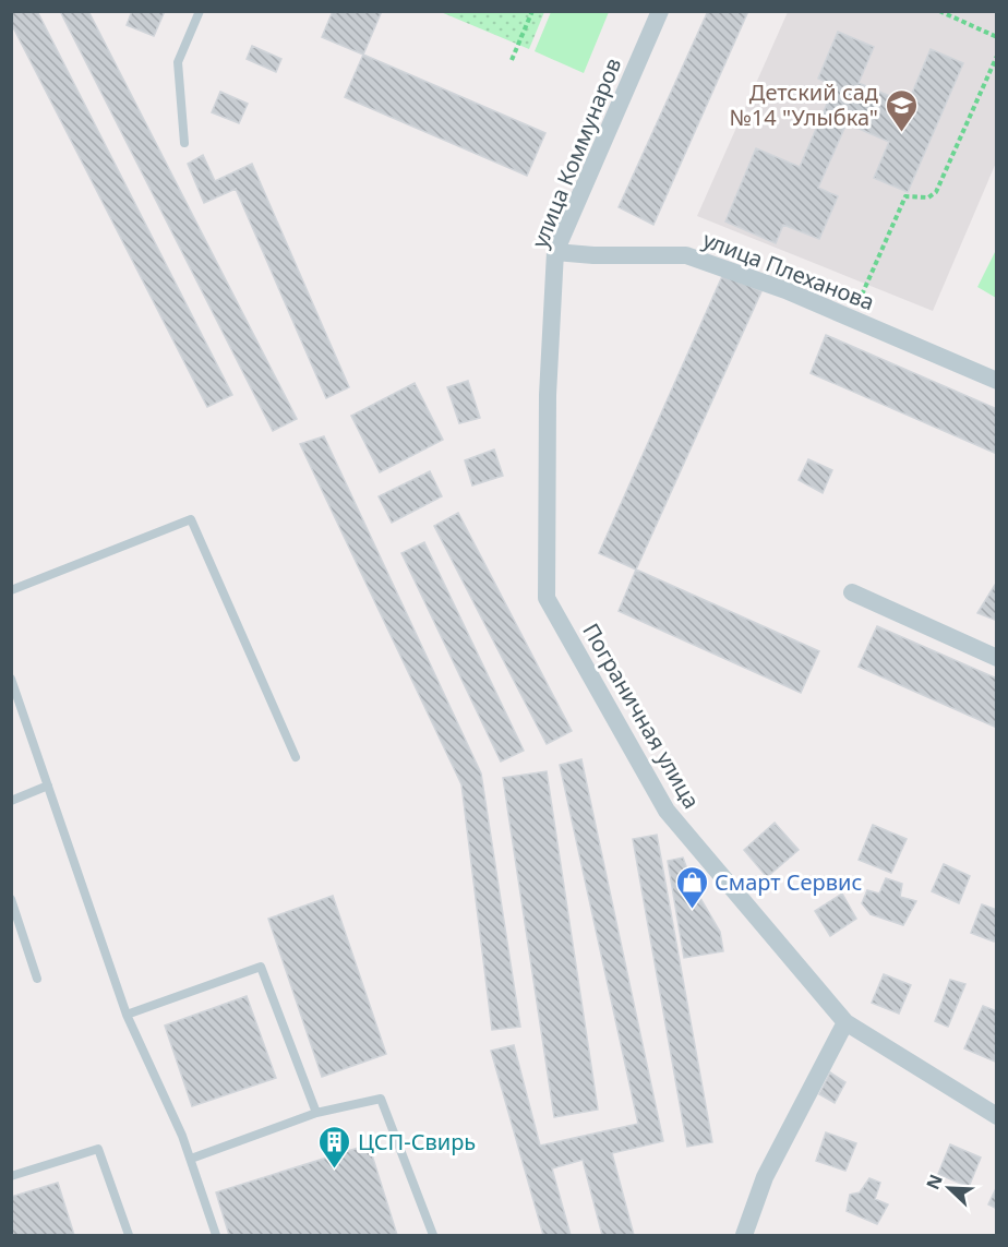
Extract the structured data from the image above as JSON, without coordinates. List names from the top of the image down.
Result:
{
  "streets": {
    "street": ["улица Коммунаров", "улица Плеханова", "Пограничная улица"]
  },
  "crossings": [
    ["улица Коммунаров", "улица Плеханова"],
    ["улица Коммунаров", "Пограничная улица"]
  ],
  "places": {
    "school or university": ["Детский сад №14 \"Улыбка\""],
    "shop": ["Смарт Сервис"],
    "building": ["ЦСП-Свирь"]
  },
  "north": "top left"
}
